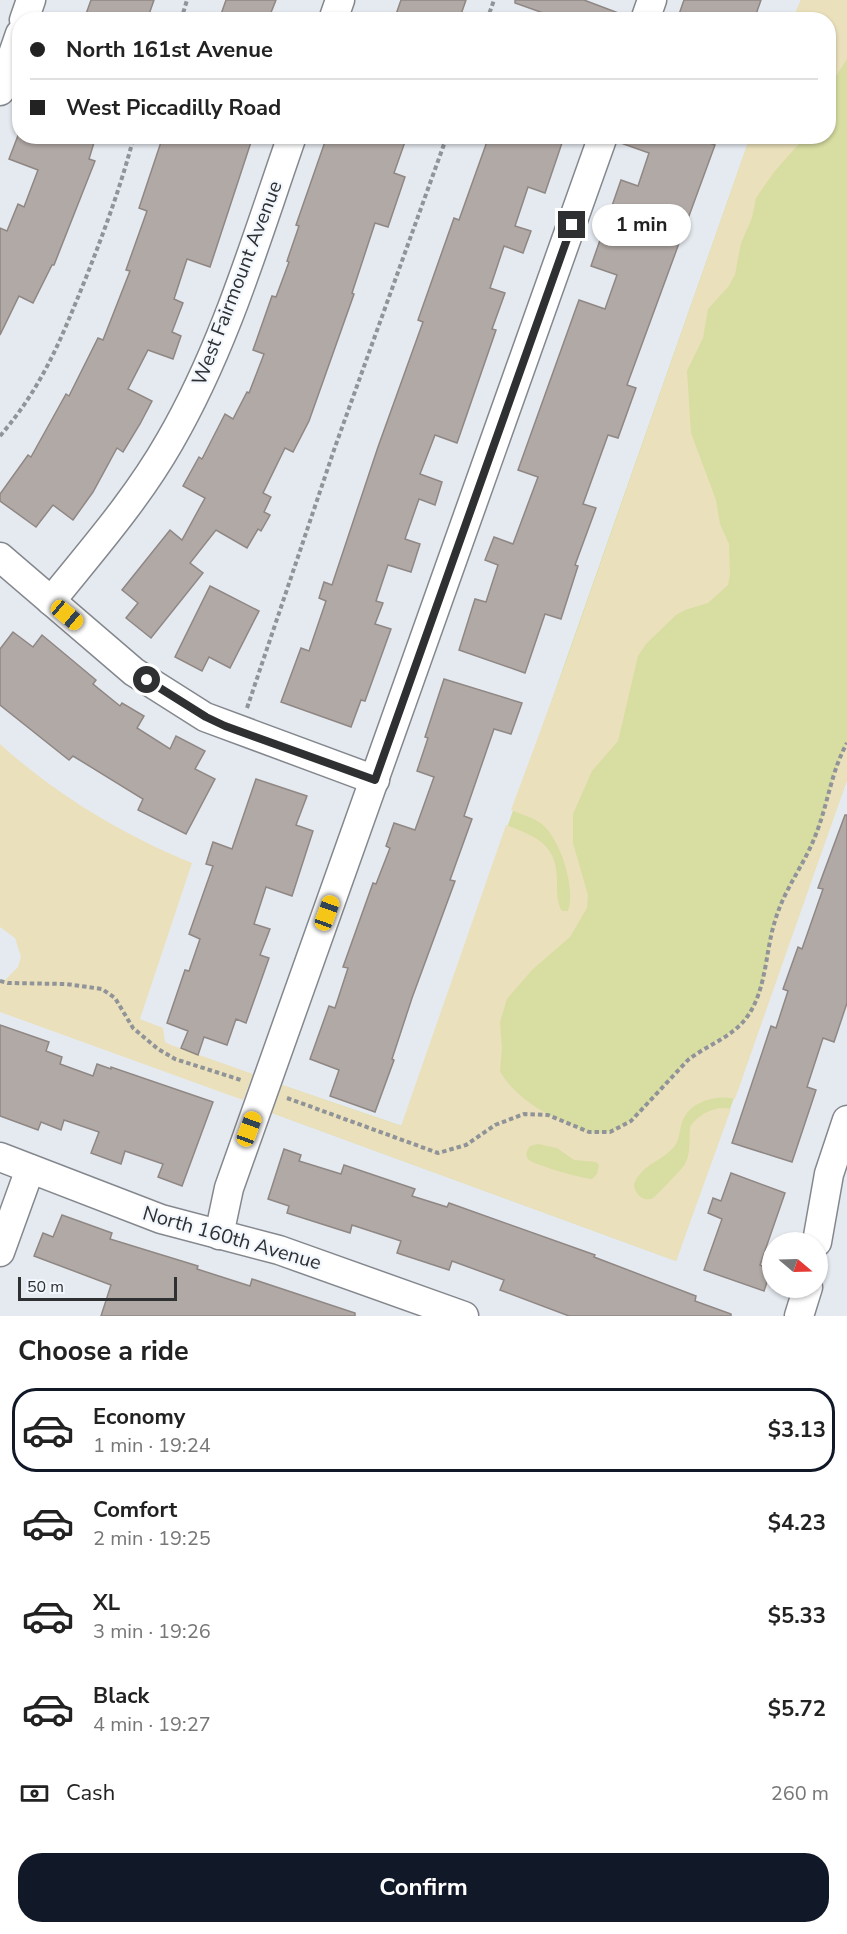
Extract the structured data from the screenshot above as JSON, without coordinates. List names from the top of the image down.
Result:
{
  "streets": {
    "street": ["West Fairmount Avenue", "North 160th Avenue"]
  },
  "scale_bar": "50 m",
  "north": "right",
  "page": {
    "banner": ["North 161st Avenue", "West Piccadilly Road"],
    "bubble": "1 min",
    "scale": "50 m",
    "heading": "Choose a ride",
    "list": [
      {
        "name": "Economy",
        "note": "1 min · 19:24",
        "value": "$3.13"
      },
      {
        "name": "Comfort",
        "note": "2 min · 19:25",
        "value": "$4.23"
      },
      {
        "name": "XL",
        "note": "3 min · 19:26",
        "value": "$5.33"
      },
      {
        "name": "Black",
        "note": "4 min · 19:27",
        "value": "$5.72"
      }
    ],
    "pay": ["Cash", "260 m"],
    "buttons": "Confirm"
  }
}
